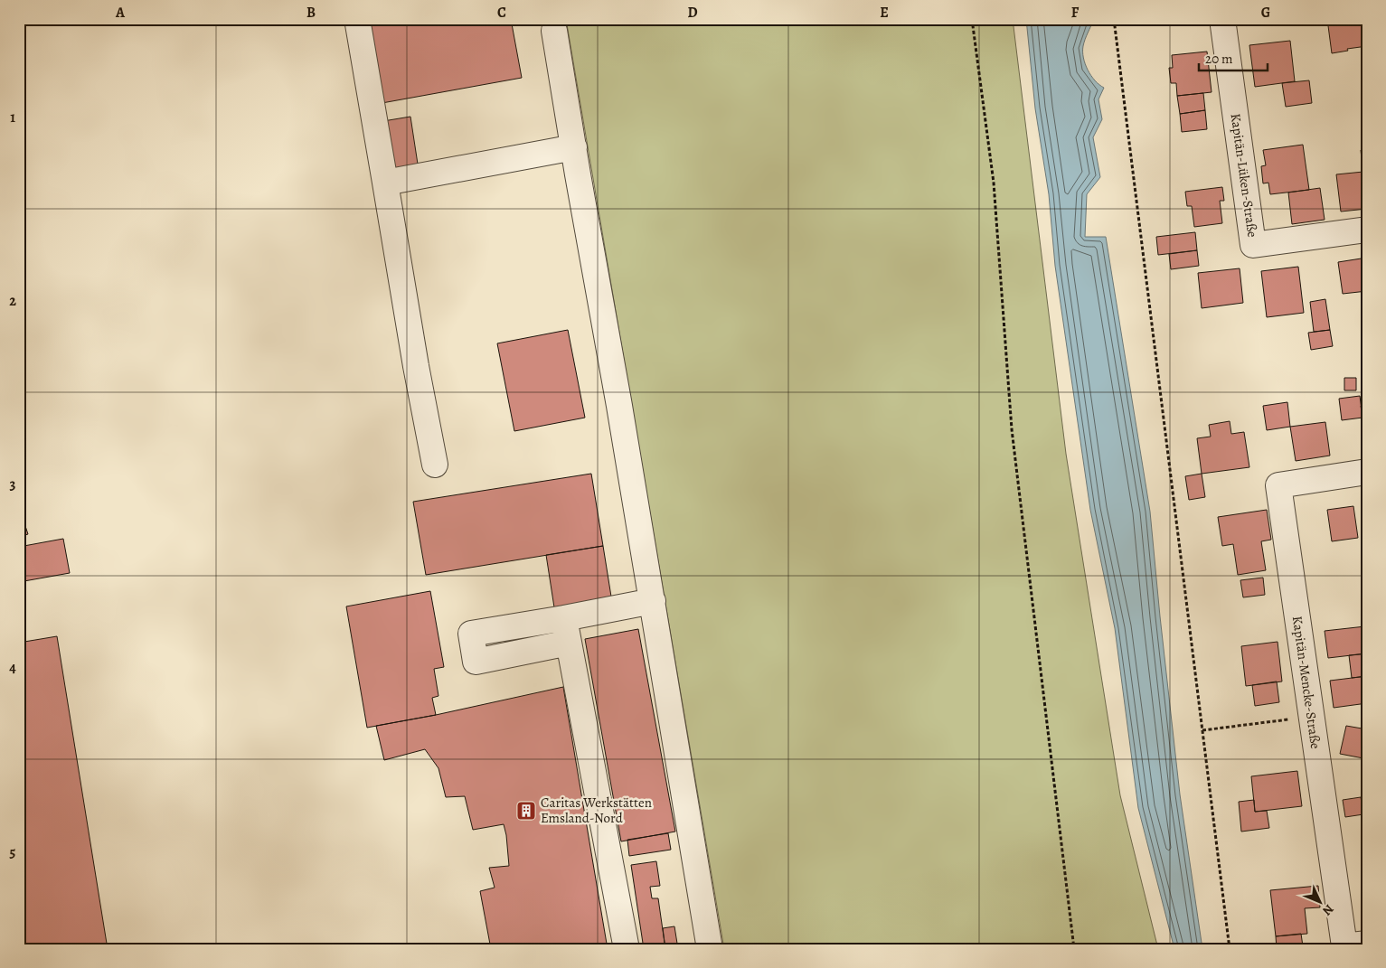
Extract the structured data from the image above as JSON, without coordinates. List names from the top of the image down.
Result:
{
  "streets": {
    "street": ["Kapitän-Lüken-Straße", "Kapitän-Mencke-Straße"]
  },
  "places": {
    "building": ["Caritas Werkstätten Emsland-Nord"]
  },
  "scale_bar": "20 m",
  "north": "bottom right",
  "grid": {
    "columns": [
      "A",
      "B",
      "C",
      "D",
      "E",
      "F",
      "G"
    ],
    "rows": [
      "1",
      "2",
      "3",
      "4",
      "5"
    ]
  }
}
